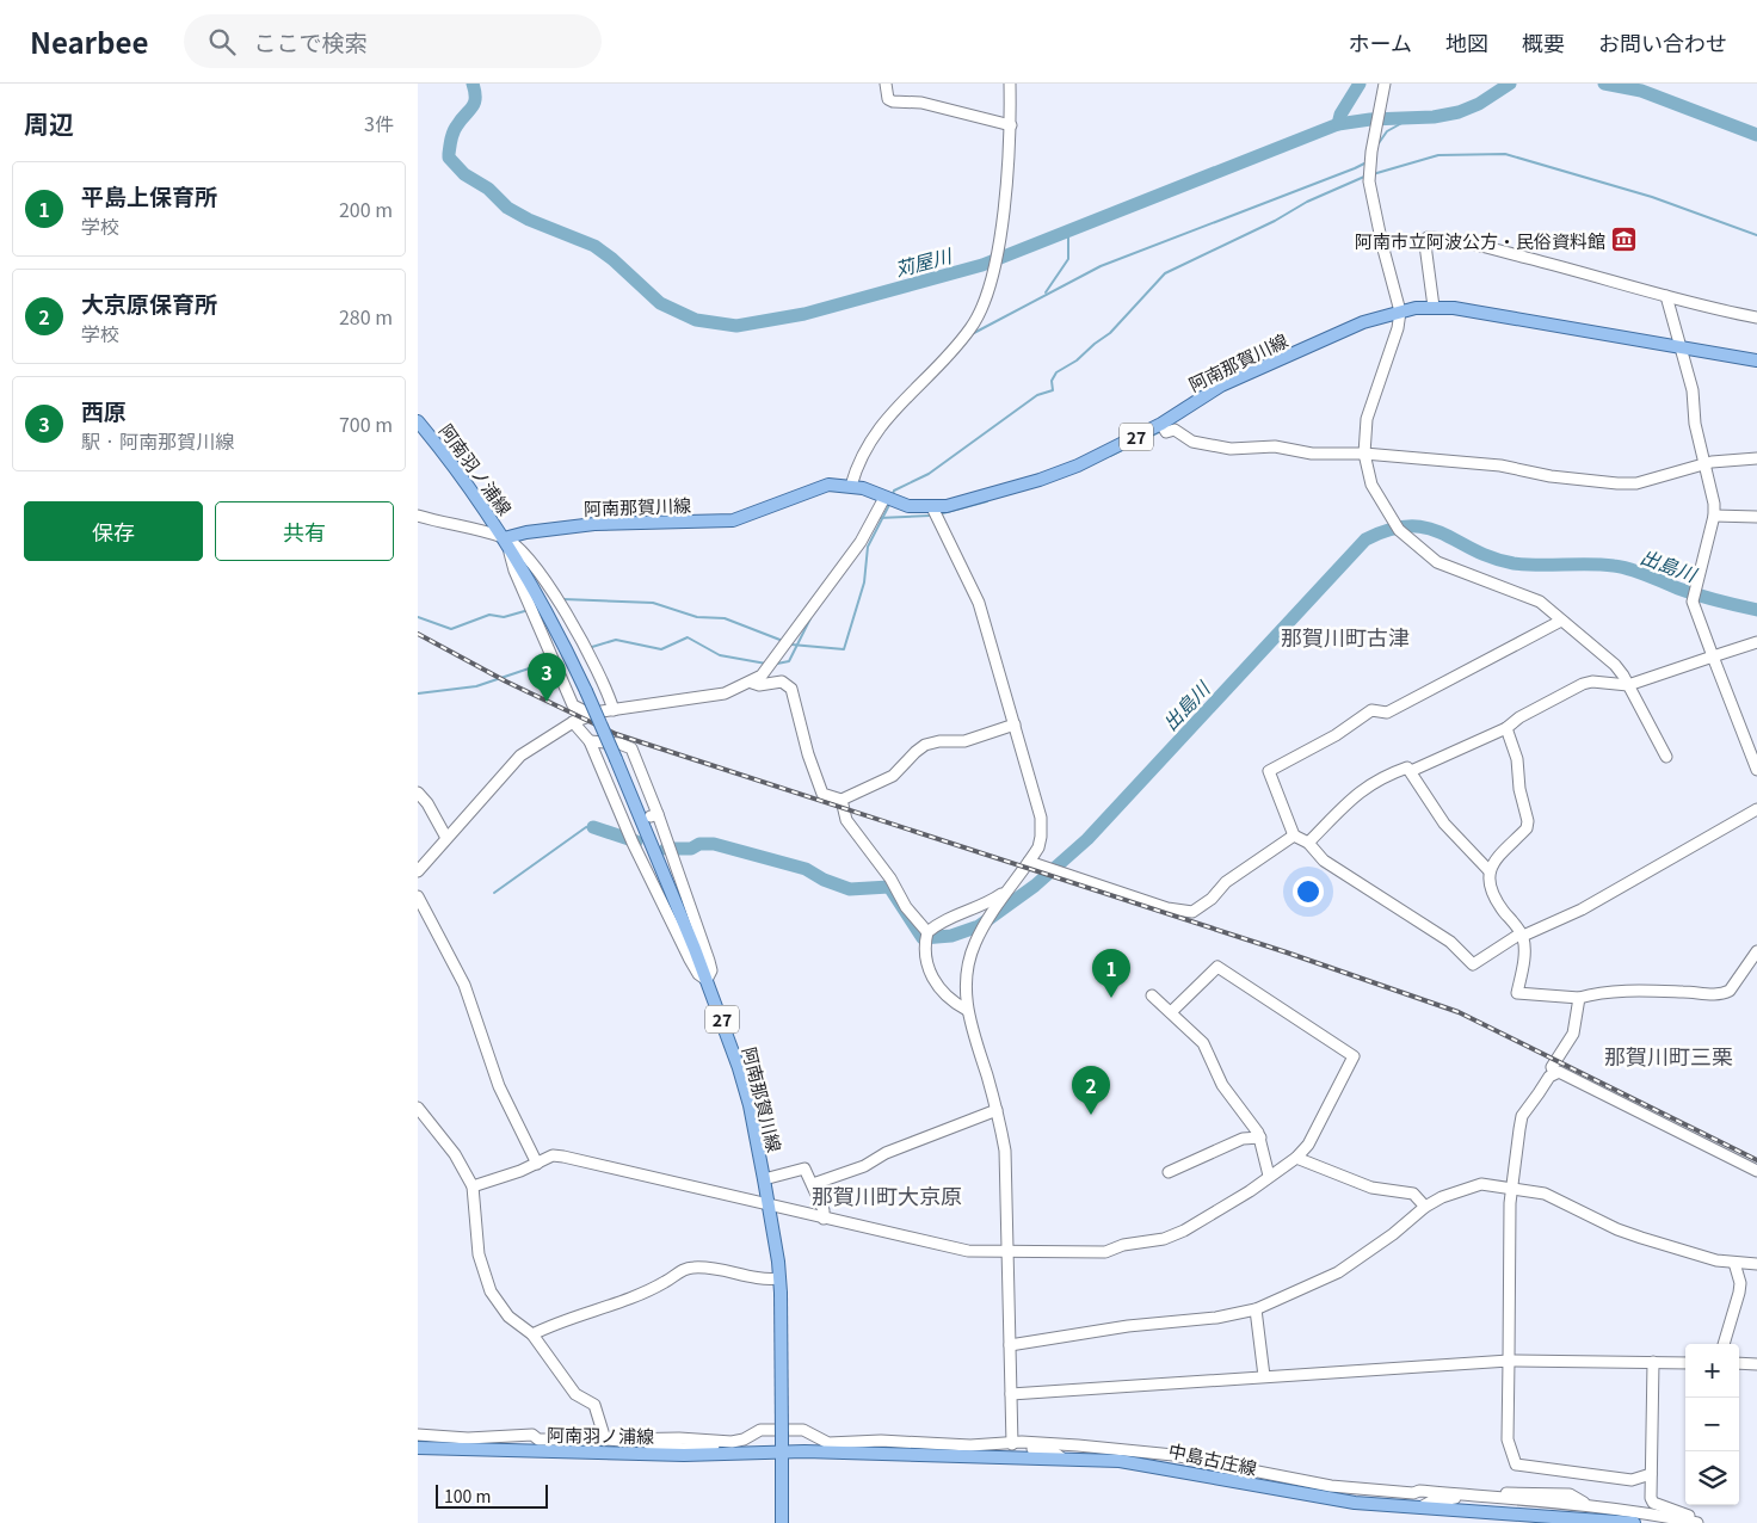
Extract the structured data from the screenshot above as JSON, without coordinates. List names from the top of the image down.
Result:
{
  "streets": {
    "main road": [
      "阿南那賀川線",
      "27",
      "阿南羽ノ浦線",
      "中島古庄線"
    ]
  },
  "crossings": [
    ["阿南那賀川線", "阿南羽ノ浦線"],
    ["阿南那賀川線", "中島古庄線"],
    ["阿南羽ノ浦線", "中島古庄線"]
  ],
  "districts": ["那賀川町古津", "那賀川町三栗", "那賀川町大京原"],
  "water": ["苅屋川", "出島川"],
  "places": {
    "museum": ["阿南市立阿波公方・民俗資料館"]
  },
  "scale_bar": "100 m",
  "page": {
    "header": "Nearbee",
    "search": "ここで検索",
    "nav": [
      "ホーム",
      "地図",
      "概要",
      "お問い合わせ"
    ],
    "heading": ["周辺", "3件"],
    "list": [
      {
        "mark": "1",
        "name": "平島上保育所",
        "note": "学校",
        "value": "200 m"
      },
      {
        "mark": "2",
        "name": "大京原保育所",
        "note": "学校",
        "value": "280 m"
      },
      {
        "mark": "3",
        "name": "西原",
        "note": "駅 · 阿南那賀川線",
        "value": "700 m"
      }
    ],
    "buttons": ["保存", "共有"],
    "pins": ["3", "1", "2"],
    "map_buttons": ["+", "−"],
    "scale": "100 m"
  }
}
